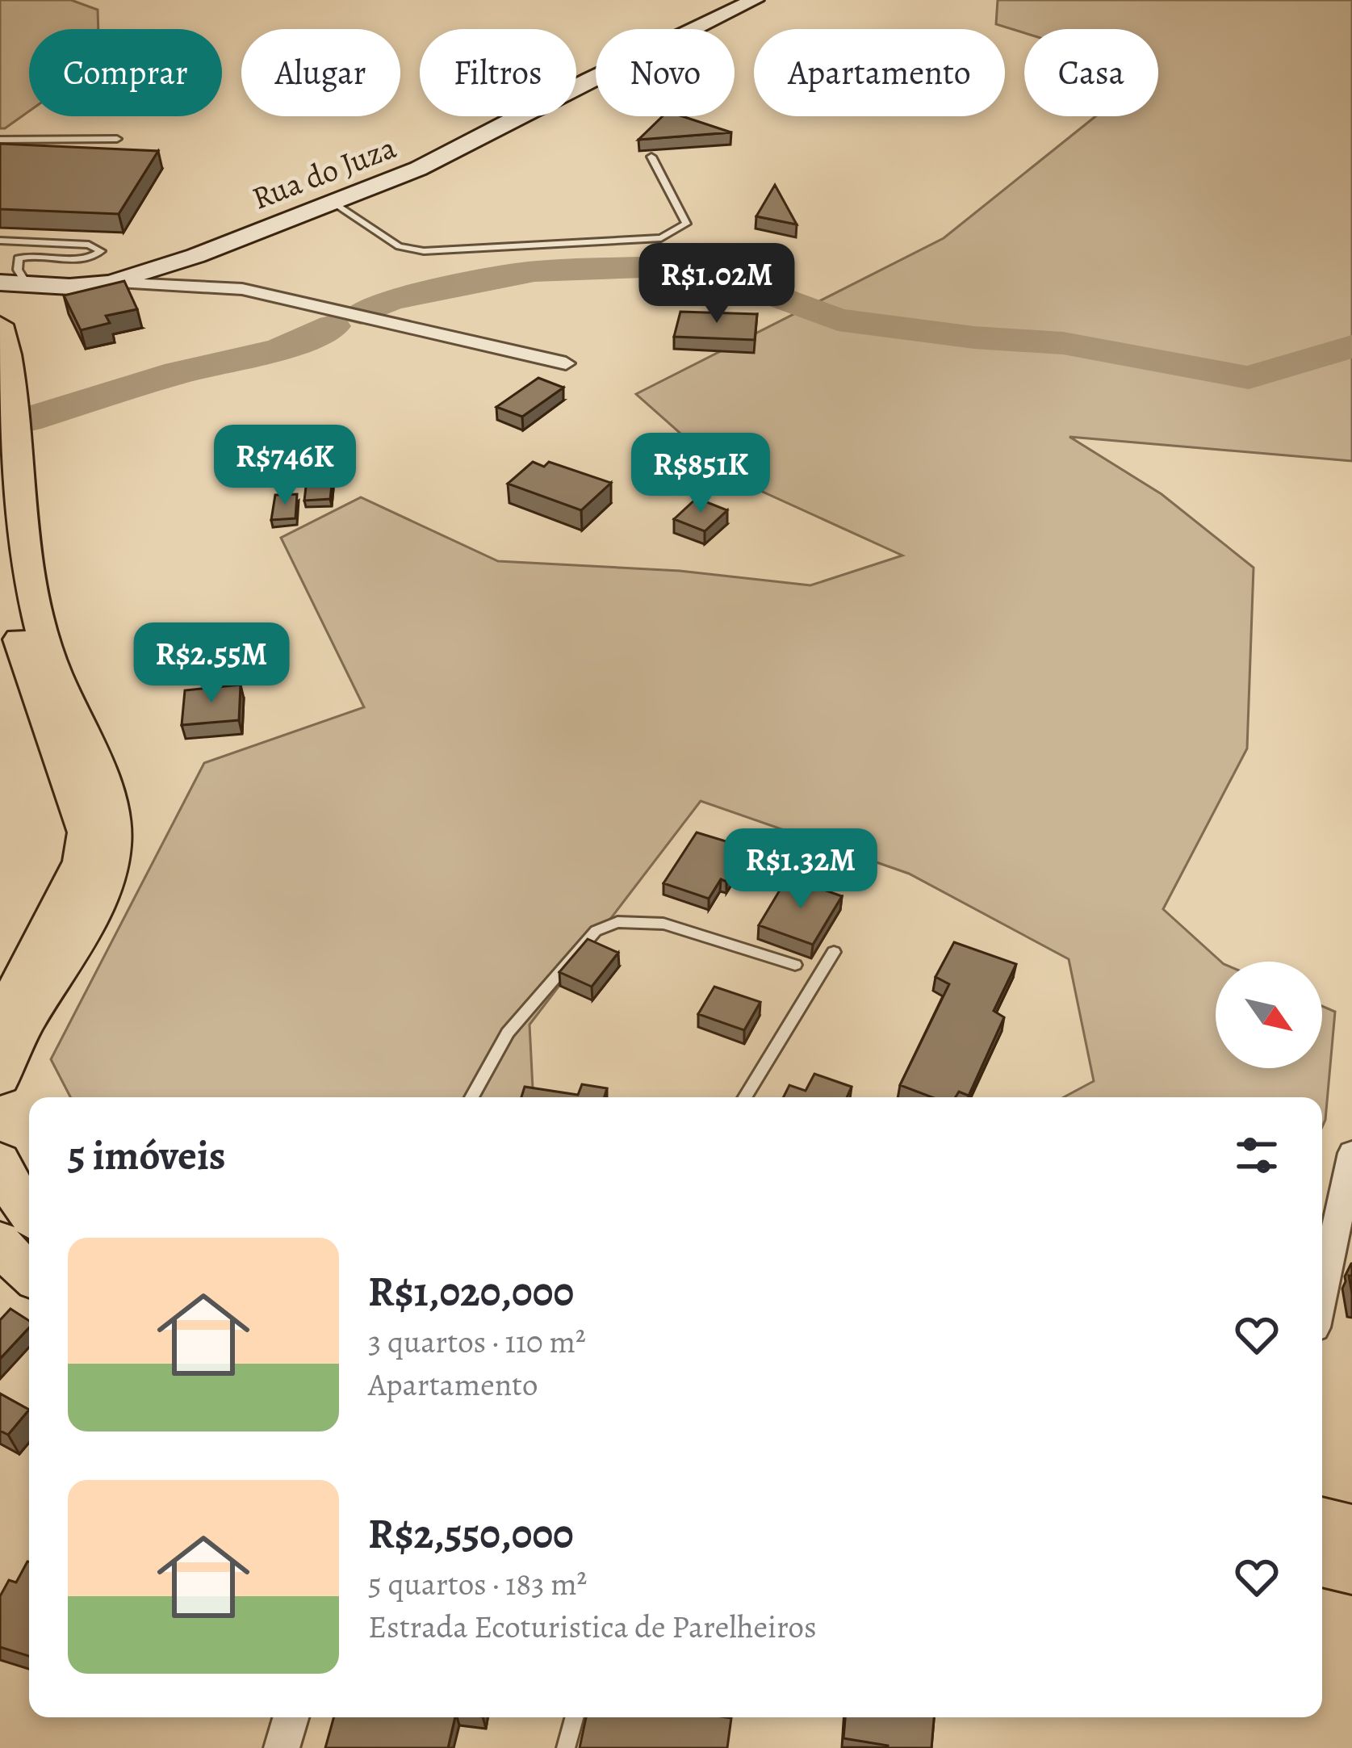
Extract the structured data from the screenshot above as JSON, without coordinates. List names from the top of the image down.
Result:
{
  "streets": {
    "street": ["Rua do Juza"]
  },
  "north": "bottom right",
  "page": {
    "chip": [
      "Comprar",
      "Alugar",
      "Filtros",
      "Novo",
      "Apartamento",
      "Casa"
    ],
    "price": [
      "R$1.02M",
      "R$746K",
      "R$851K",
      "R$2.55M",
      "R$1.32M"
    ],
    "heading": "5 imóveis",
    "list": [
      {
        "name": "R$1,020,000",
        "note": "3 quartos · 110 m² · Apartamento"
      },
      {
        "name": "R$2,550,000",
        "note": "5 quartos · 183 m² · Estrada Ecoturistica de Parelheiros"
      }
    ]
  }
}
